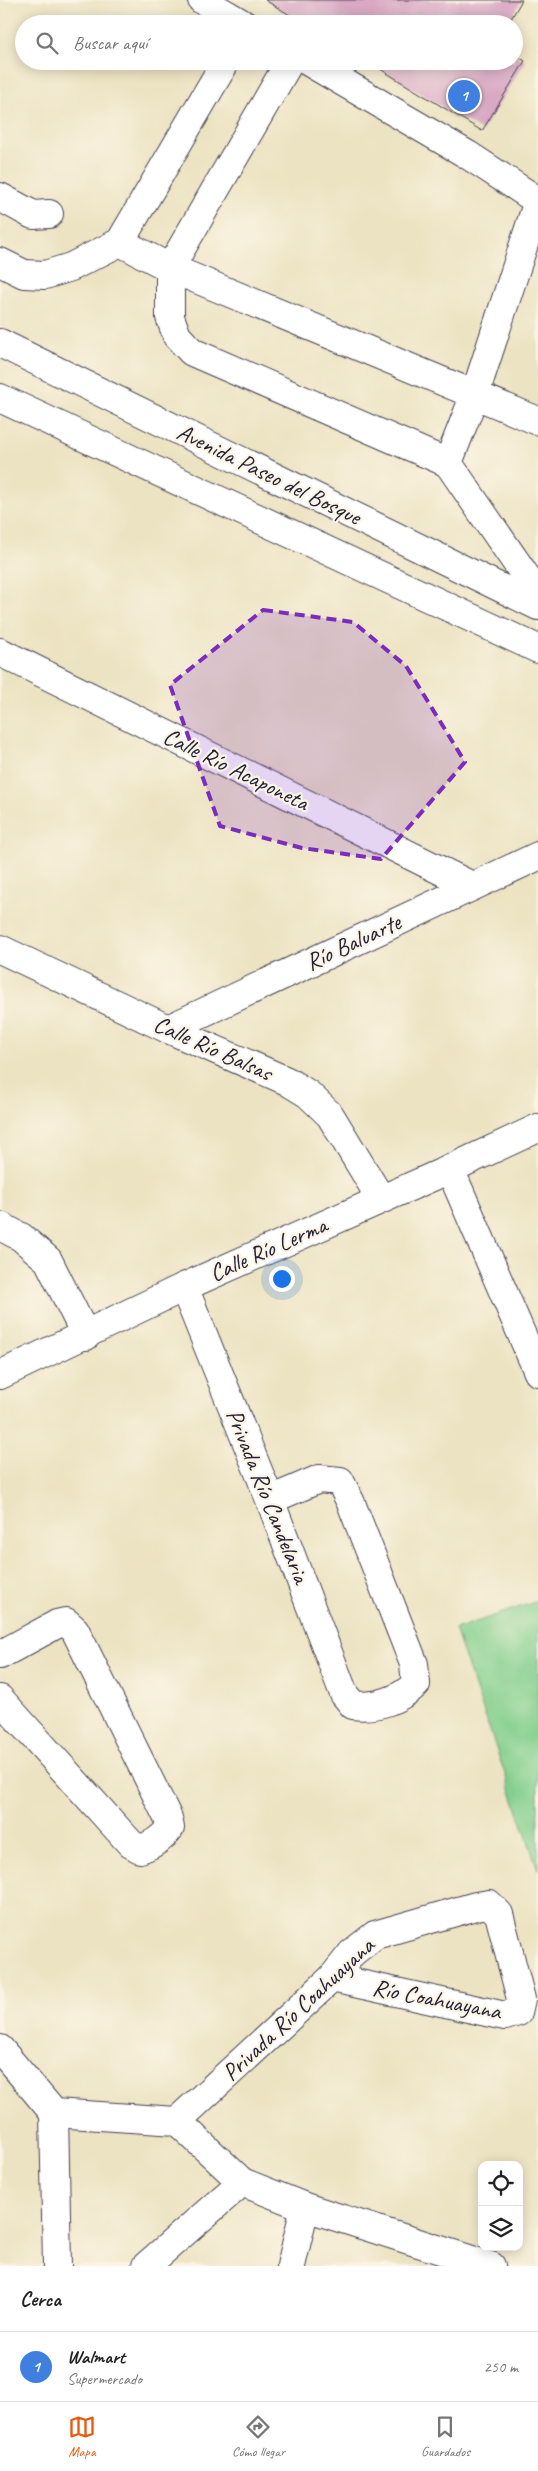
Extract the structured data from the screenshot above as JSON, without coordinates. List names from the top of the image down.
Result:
{
  "streets": {
    "street": [
      "Avenida Paseo del Bosque",
      "Calle Río Acaponeta",
      "Río Baluarte",
      "Calle Río Balsas",
      "Calle Río Lerma",
      "Privada Río Candelaria",
      "Río Coahuayana",
      "Privada Río Coahuayana"
    ]
  },
  "crossings": [
    ["Calle Río Acaponeta", "Río Baluarte"],
    ["Río Baluarte", "Calle Río Balsas"],
    ["Calle Río Balsas", "Calle Río Lerma"],
    ["Calle Río Lerma", "Privada Río Candelaria"],
    ["Río Coahuayana", "Privada Río Coahuayana"]
  ],
  "page": {
    "search": "Buscar aquí",
    "pins": "1",
    "heading": "Cerca",
    "list": [
      {
        "mark": "1",
        "name": "Walmart",
        "note": "Supermercado",
        "value": "250 m"
      }
    ],
    "nav": ["Mapa", "Cómo llegar", "Guardados"]
  }
}
